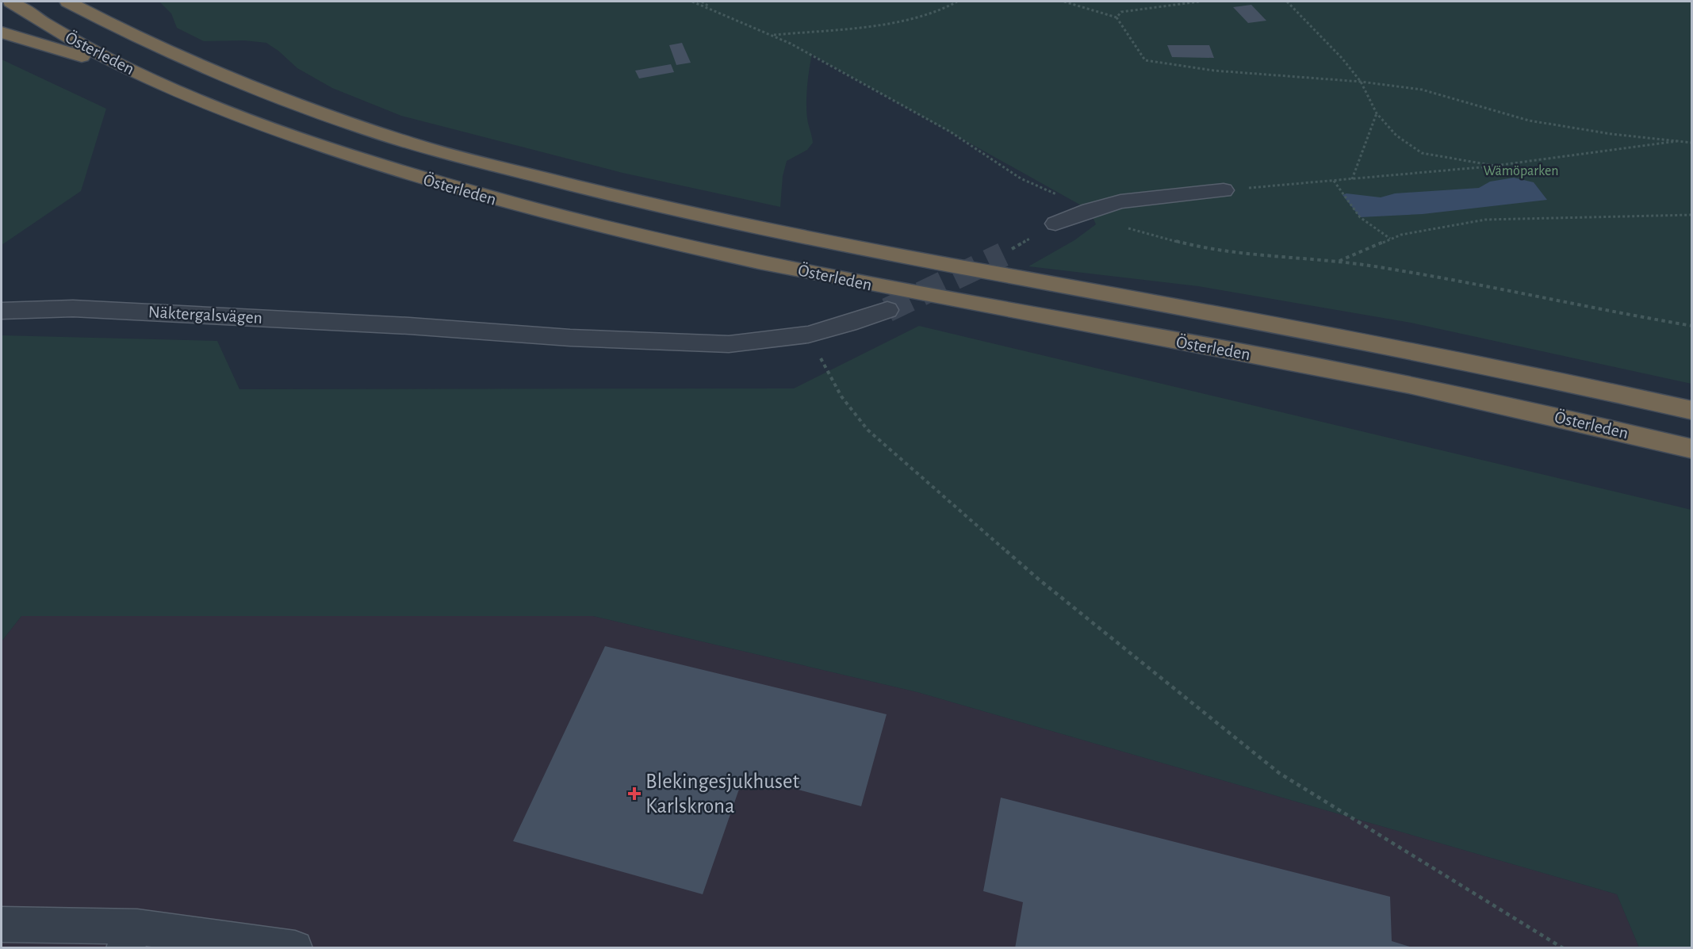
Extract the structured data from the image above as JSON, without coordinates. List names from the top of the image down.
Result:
{
  "streets": {
    "highway": ["Österleden"],
    "street": ["Näktergalsvägen"]
  },
  "parks": ["Wämöparken"],
  "places": {
    "health": ["Blekingesjukhuset Karlskrona"]
  }
}
